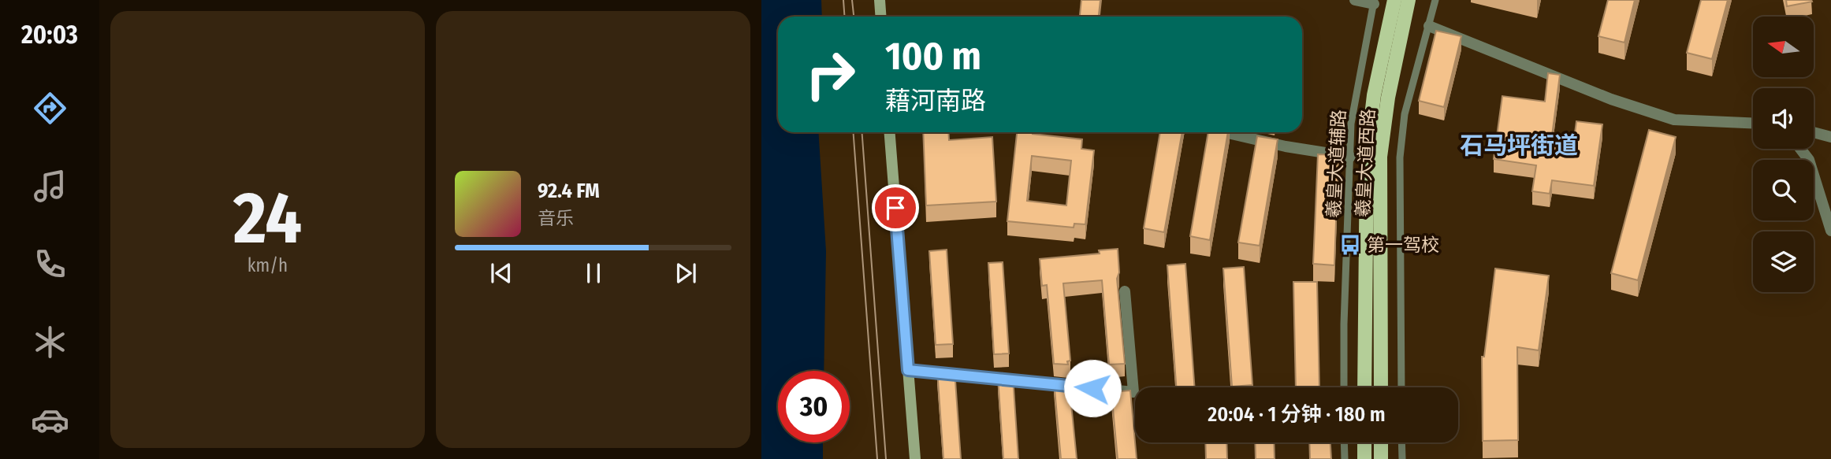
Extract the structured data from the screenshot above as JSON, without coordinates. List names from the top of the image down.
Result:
{
  "streets": {
    "main road": ["羲皇大道西路"],
    "lane": ["羲皇大道辅路"]
  },
  "districts": ["石马坪街道"],
  "places": {
    "bus stop": ["第一驾校"]
  },
  "north": "left",
  "page": {
    "tabs": "20:03",
    "tile": ["24", "km/h"],
    "turn": ["100 m", "藉河南路"],
    "song": ["92.4 FM", "音乐"],
    "limit": "30",
    "trip": "20:04 · 1 分钟 · 180 m"
  }
}
